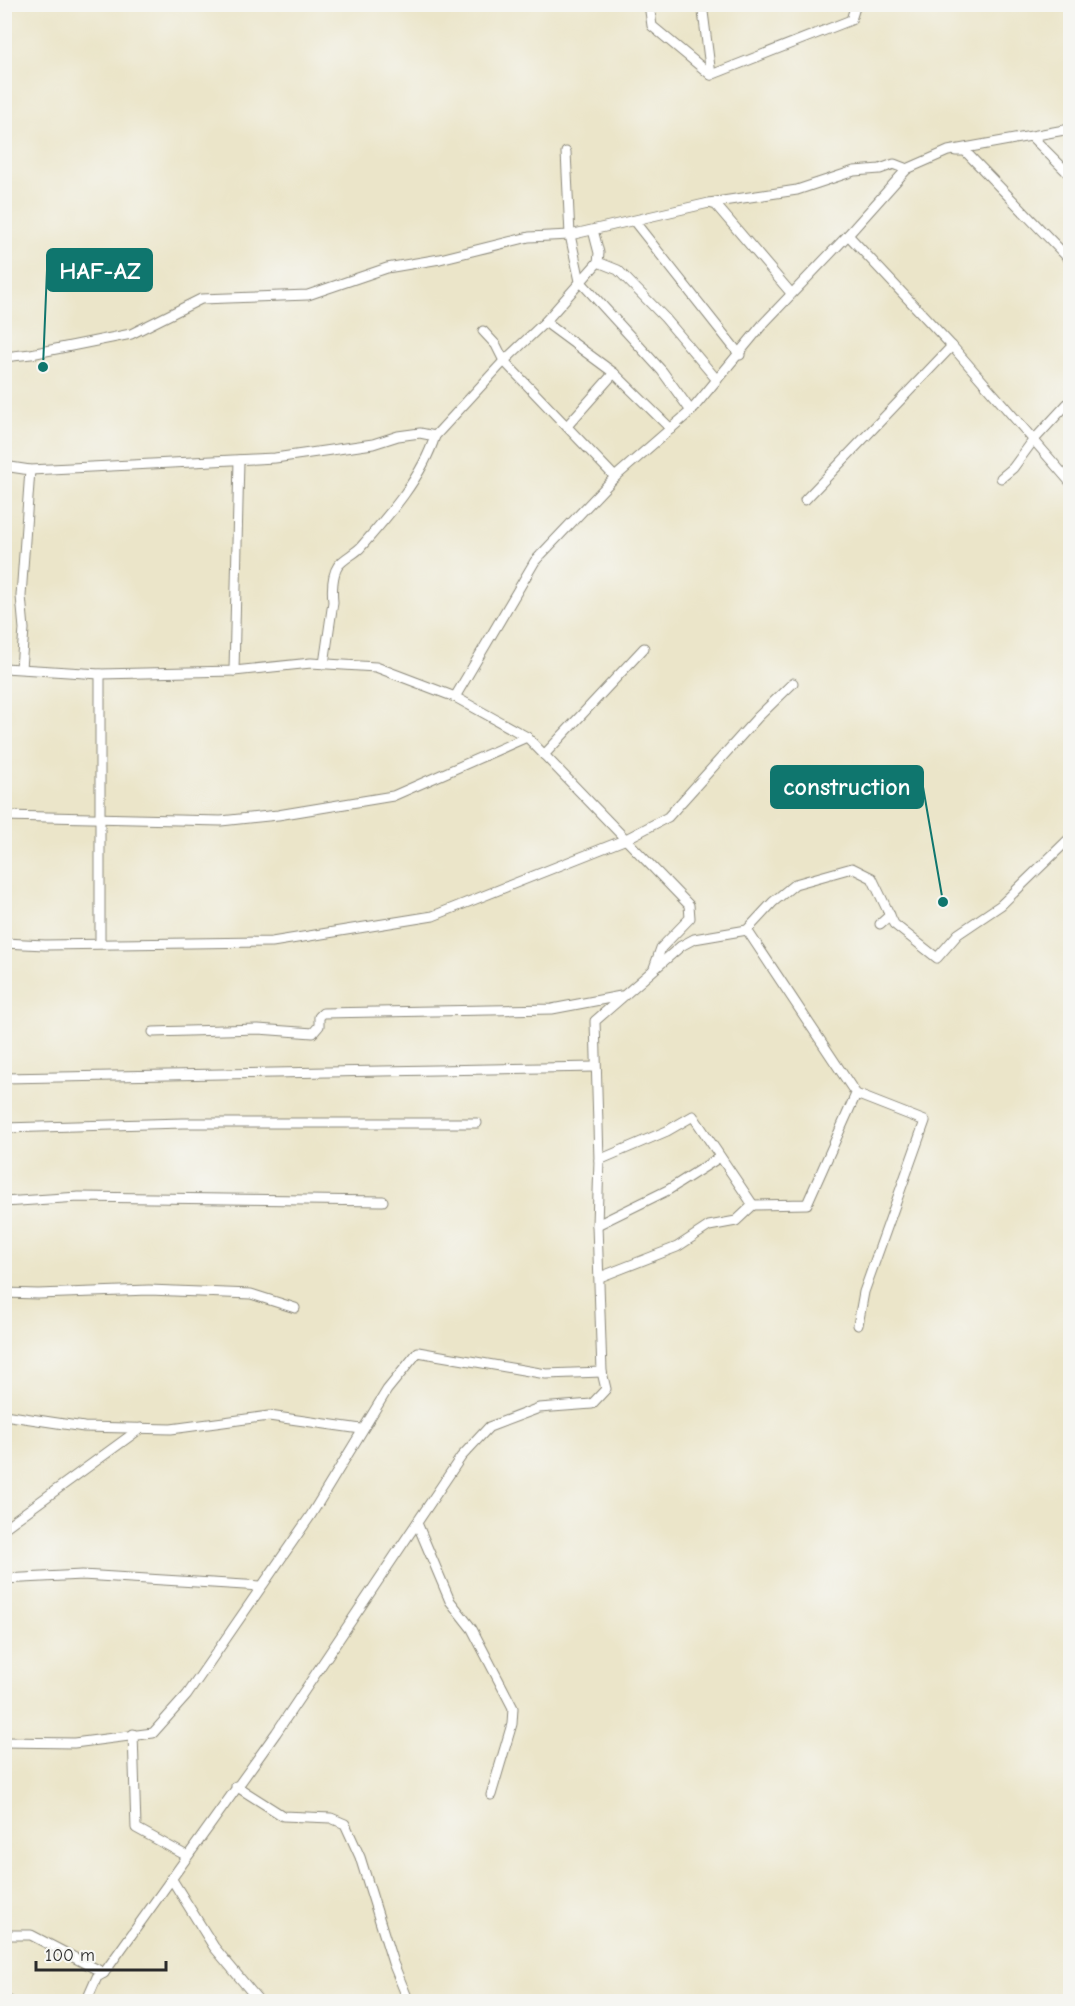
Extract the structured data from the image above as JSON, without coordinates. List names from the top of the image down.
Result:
{
  "places": ["HAF-AZ", "construction"],
  "scale_bar": "100 m"
}
